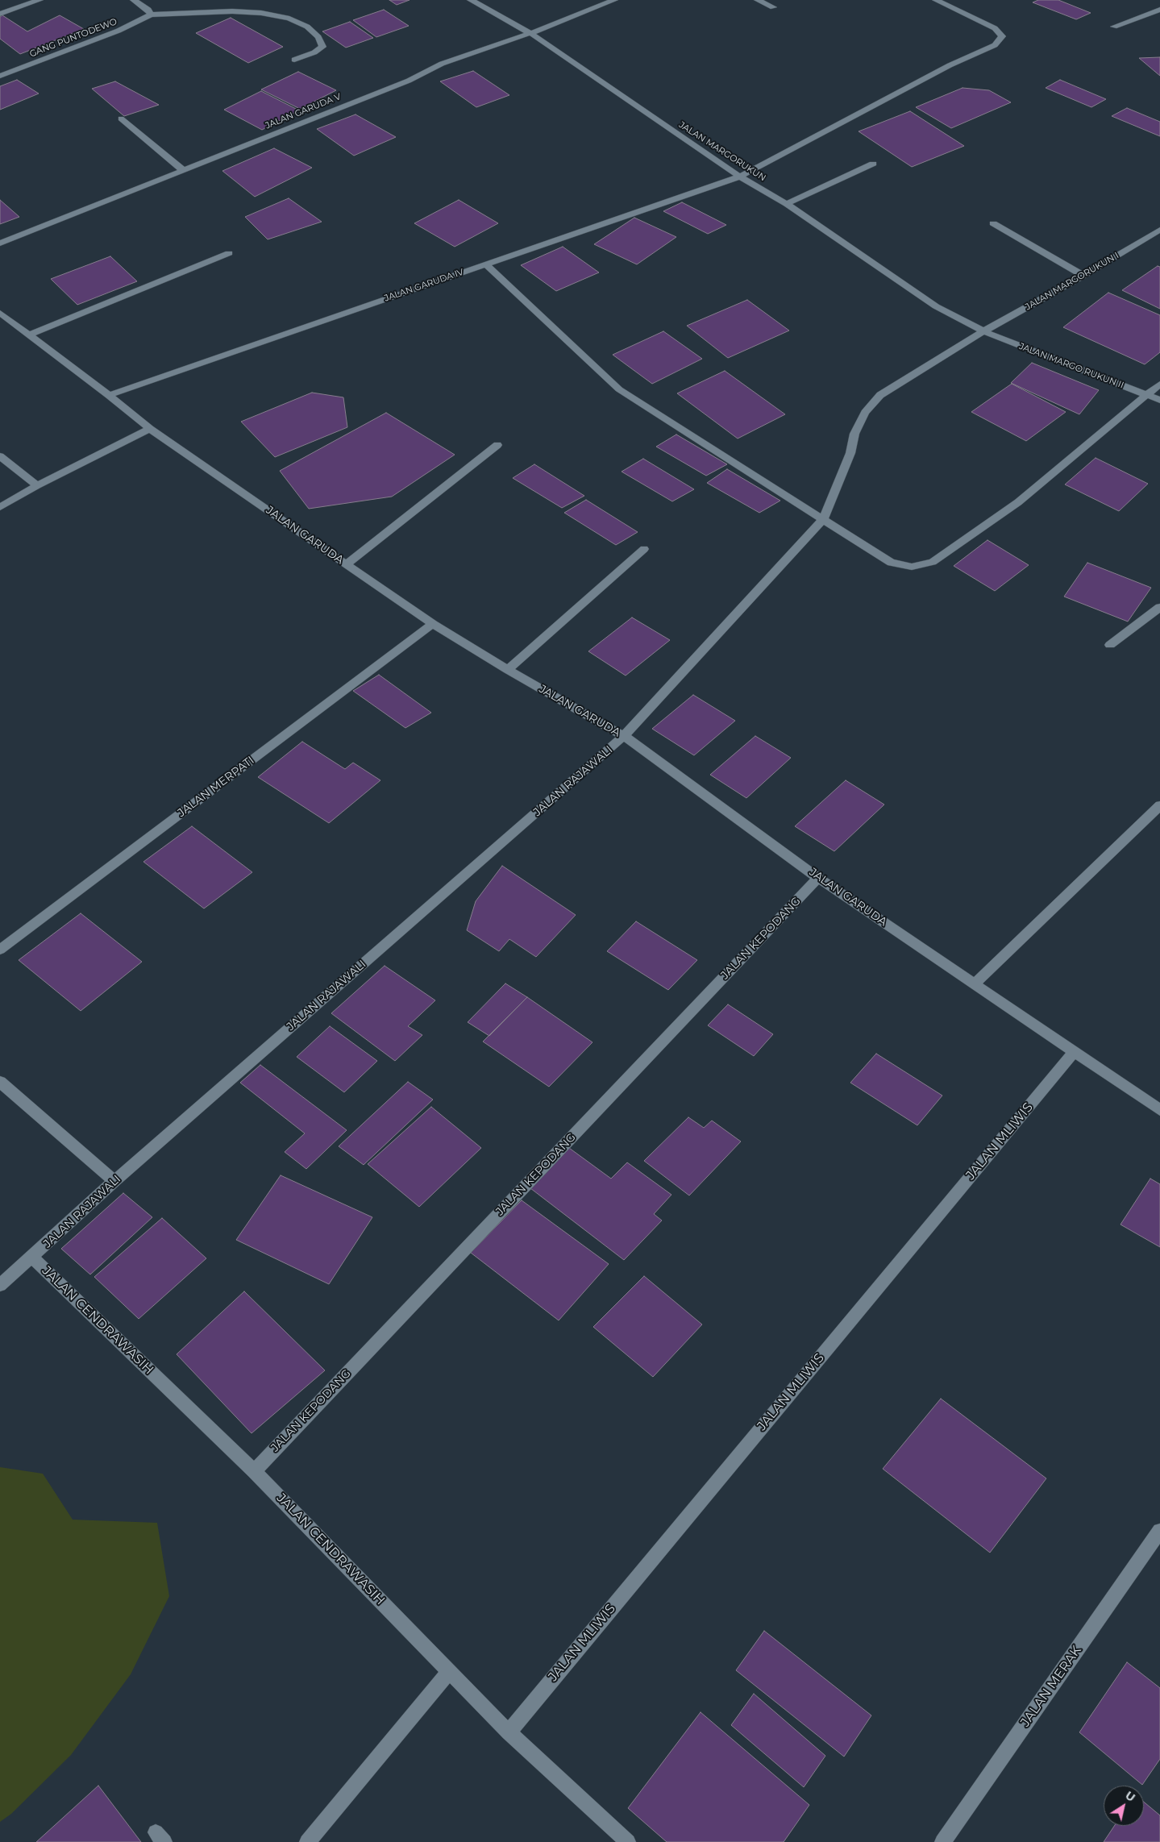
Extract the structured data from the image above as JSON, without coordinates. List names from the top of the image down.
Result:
{
  "streets": {
    "street": [
      "GANG PUNTODEWO",
      "JALAN GARUDA V",
      "JALAN MARGORUKUN",
      "JALAN MARGORUKUN I",
      "JALAN GARUDA IV",
      "JALAN MARGO RUKUN II",
      "JALAN GARUDA",
      "JALAN RAJAWALI",
      "JALAN MERPATI",
      "JALAN KEPODANG",
      "JALAN MLIWIS",
      "JALAN CENDRAWASIH",
      "JALAN MERAK"
    ]
  },
  "crossings": [
    ["JALAN GARUDA V", "JALAN MARGORUKUN"],
    ["JALAN MARGORUKUN", "JALAN MARGORUKUN I"],
    ["JALAN MARGORUKUN", "JALAN GARUDA IV"],
    ["JALAN MARGORUKUN", "JALAN MARGO RUKUN II"],
    ["JALAN MARGORUKUN I", "JALAN MARGO RUKUN II"],
    ["JALAN MARGORUKUN I", "JALAN RAJAWALI"],
    ["JALAN GARUDA IV", "JALAN GARUDA"],
    ["JALAN GARUDA", "JALAN RAJAWALI"],
    ["JALAN GARUDA", "JALAN MERPATI"],
    ["JALAN GARUDA", "JALAN KEPODANG"],
    ["JALAN GARUDA", "JALAN MLIWIS"],
    ["JALAN RAJAWALI", "JALAN CENDRAWASIH"],
    ["JALAN KEPODANG", "JALAN CENDRAWASIH"],
    ["JALAN MLIWIS", "JALAN CENDRAWASIH"]
  ],
  "north": "top right"
}
